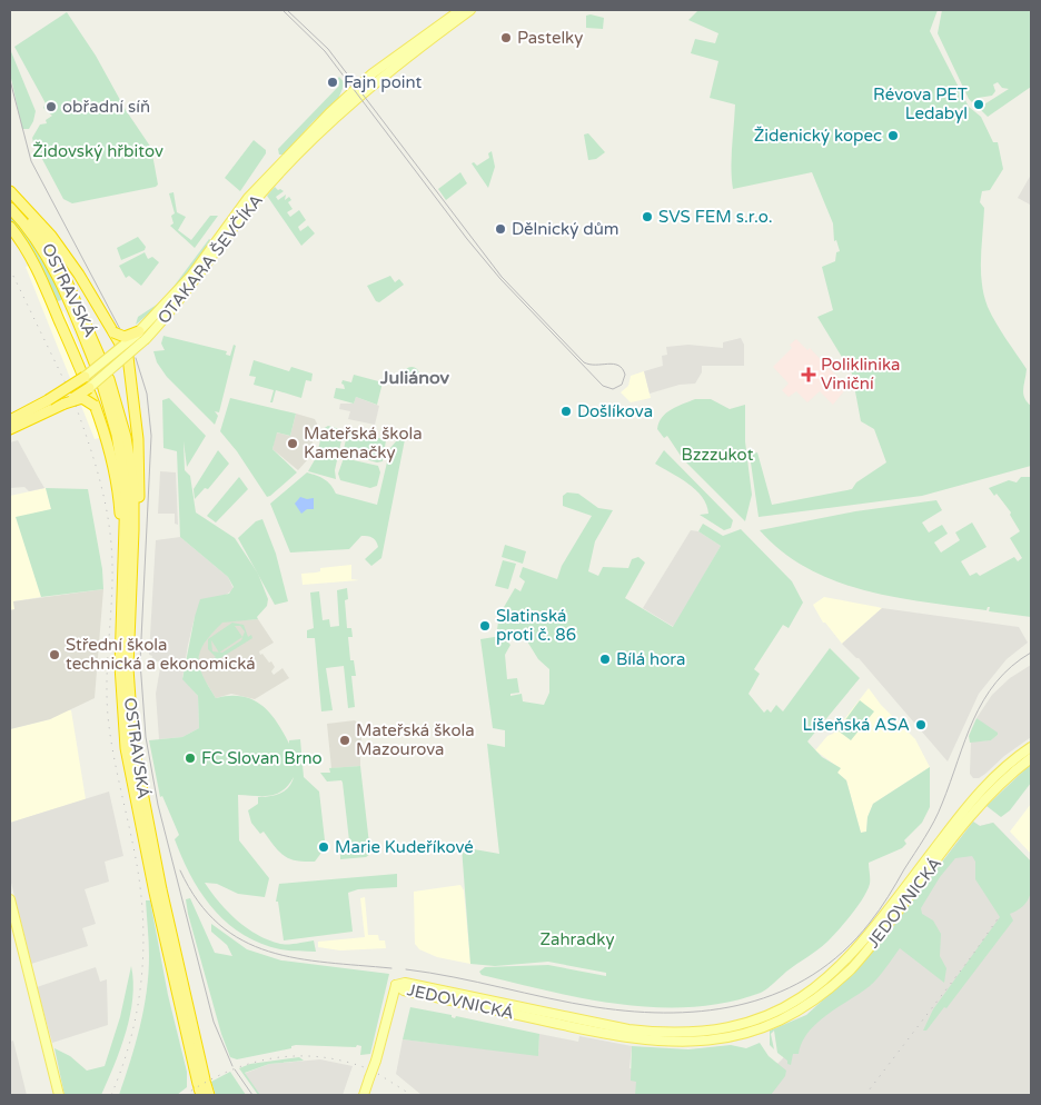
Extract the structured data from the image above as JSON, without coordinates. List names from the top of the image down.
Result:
{
  "streets": {
    "highway": ["OTAKARA ŠEVČÍKA", "OSTRAVSKÁ"],
    "main road": ["JEDOVNICKÁ"]
  },
  "districts": ["Juliánov"],
  "parks": ["Židovský hřbitov", "Bzzzukot", "Zahradky"],
  "places": {
    "other": [
      "Pastelky",
      "Fajn point",
      "Révova PET Ledabyl",
      "obřadní síň",
      "Židenický kopec",
      "SVS FEM s.r.o.",
      "Dělnický dům",
      "Došlíkova",
      "Mateřská škola Kamenačky",
      "Slatinská proti č. 86",
      "Střední škola technická a ekonomická",
      "Bílá hora",
      "Líšeňská ASA",
      "Mateřská škola Mazourova",
      "FC Slovan Brno",
      "Marie Kudeříkové"
    ],
    "health": ["Poliklinika Viniční"]
  }
}
